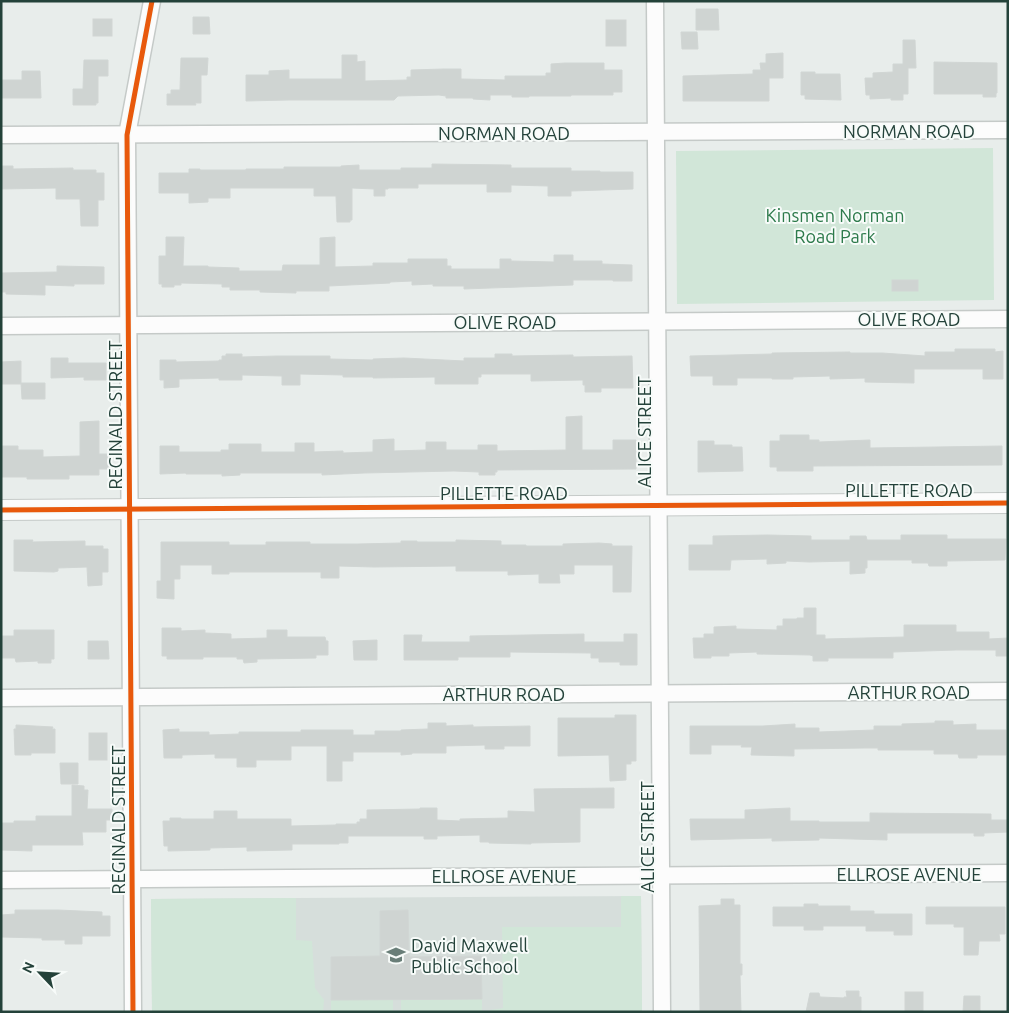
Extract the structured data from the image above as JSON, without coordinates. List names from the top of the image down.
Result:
{
  "streets": {
    "street": [
      "NORMAN ROAD",
      "OLIVE ROAD",
      "REGINALD STREET",
      "ALICE STREET",
      "PILLETTE ROAD",
      "ARTHUR ROAD",
      "ELLROSE AVENUE"
    ]
  },
  "crossings": [
    ["NORMAN ROAD", "REGINALD STREET"],
    ["NORMAN ROAD", "ALICE STREET"],
    ["OLIVE ROAD", "REGINALD STREET"],
    ["OLIVE ROAD", "ALICE STREET"],
    ["REGINALD STREET", "PILLETTE ROAD"],
    ["REGINALD STREET", "ARTHUR ROAD"],
    ["REGINALD STREET", "ELLROSE AVENUE"],
    ["ALICE STREET", "PILLETTE ROAD"],
    ["ALICE STREET", "ARTHUR ROAD"],
    ["ALICE STREET", "ELLROSE AVENUE"]
  ],
  "parks": ["Kinsmen Norman Road Park"],
  "places": {
    "school or university": ["David Maxwell Public School"]
  },
  "north": "top left"
}
